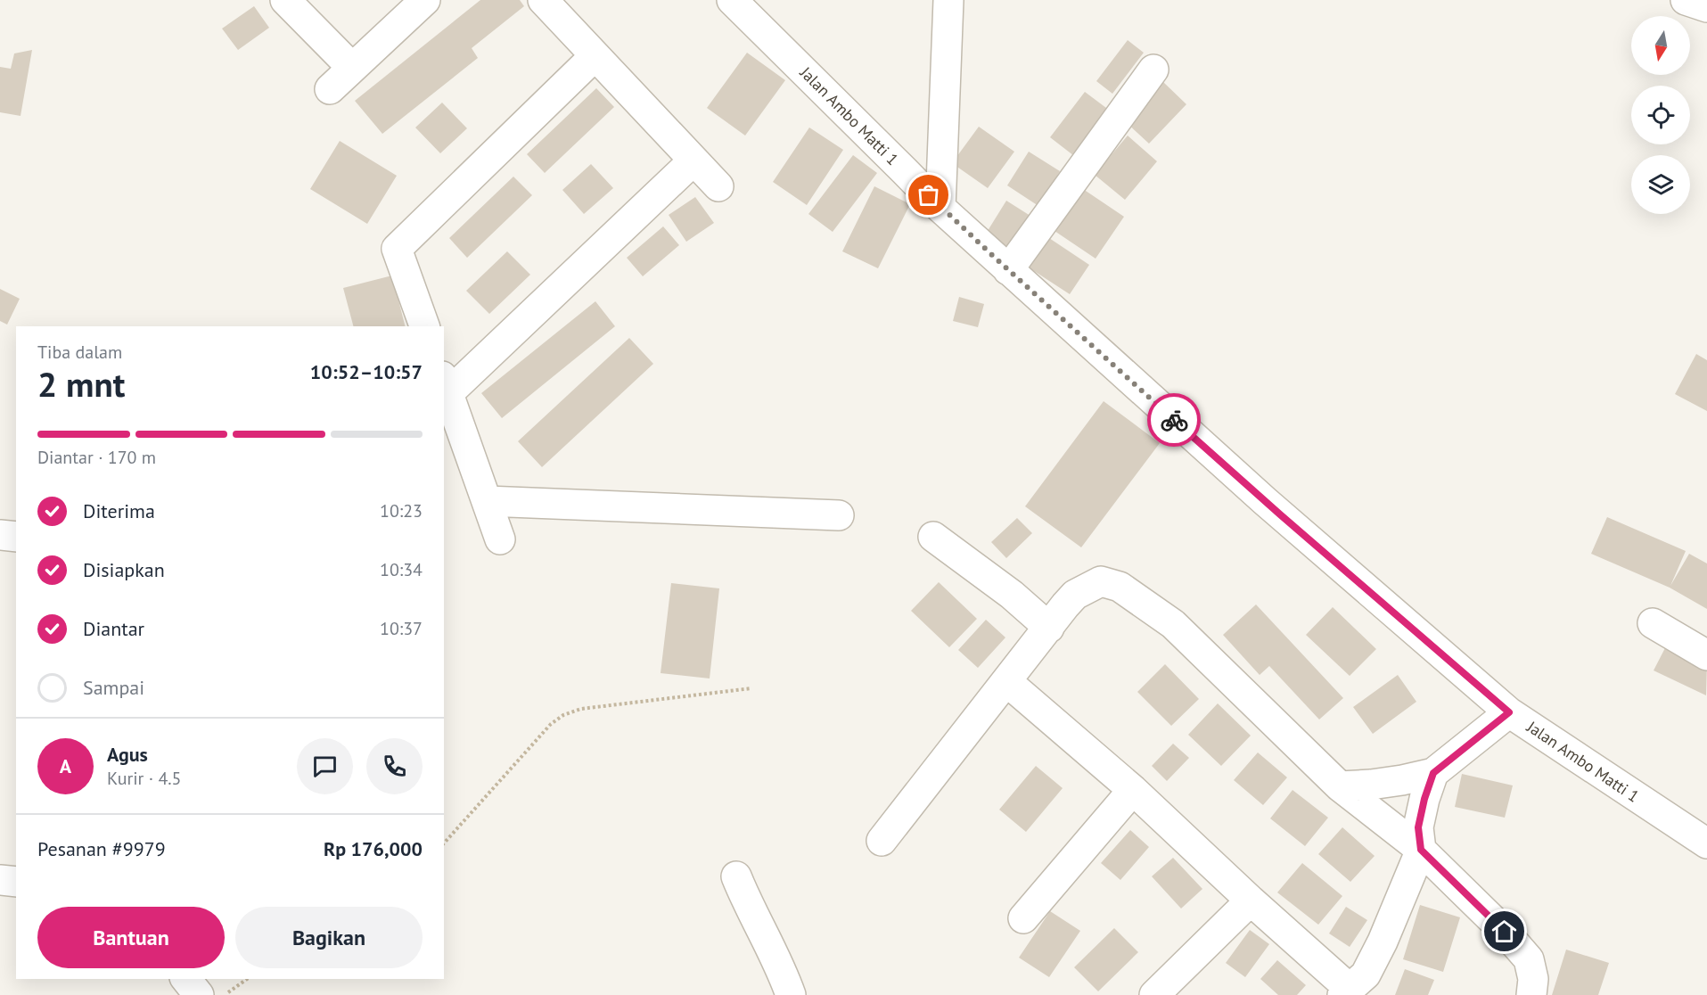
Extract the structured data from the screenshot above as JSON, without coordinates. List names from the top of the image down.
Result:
{
  "streets": {
    "street": ["Jalan Ambo Matti 1"]
  },
  "north": "bottom",
  "page": {
    "heading": ["2 mnt", "Tiba dalam", "10:52–10:57"],
    "panel": [
      "Agus",
      "Kurir · 4.5",
      "Pesanan #9979",
      "Rp 176,000"
    ],
    "bar": "Diantar · 170 m",
    "list": [
      ["Diterima", "10:23"],
      ["Disiapkan", "10:34"],
      ["Diantar", "10:37"],
      "Sampai"
    ],
    "round": "A",
    "buttons": ["Bantuan", "Bagikan"]
  }
}
